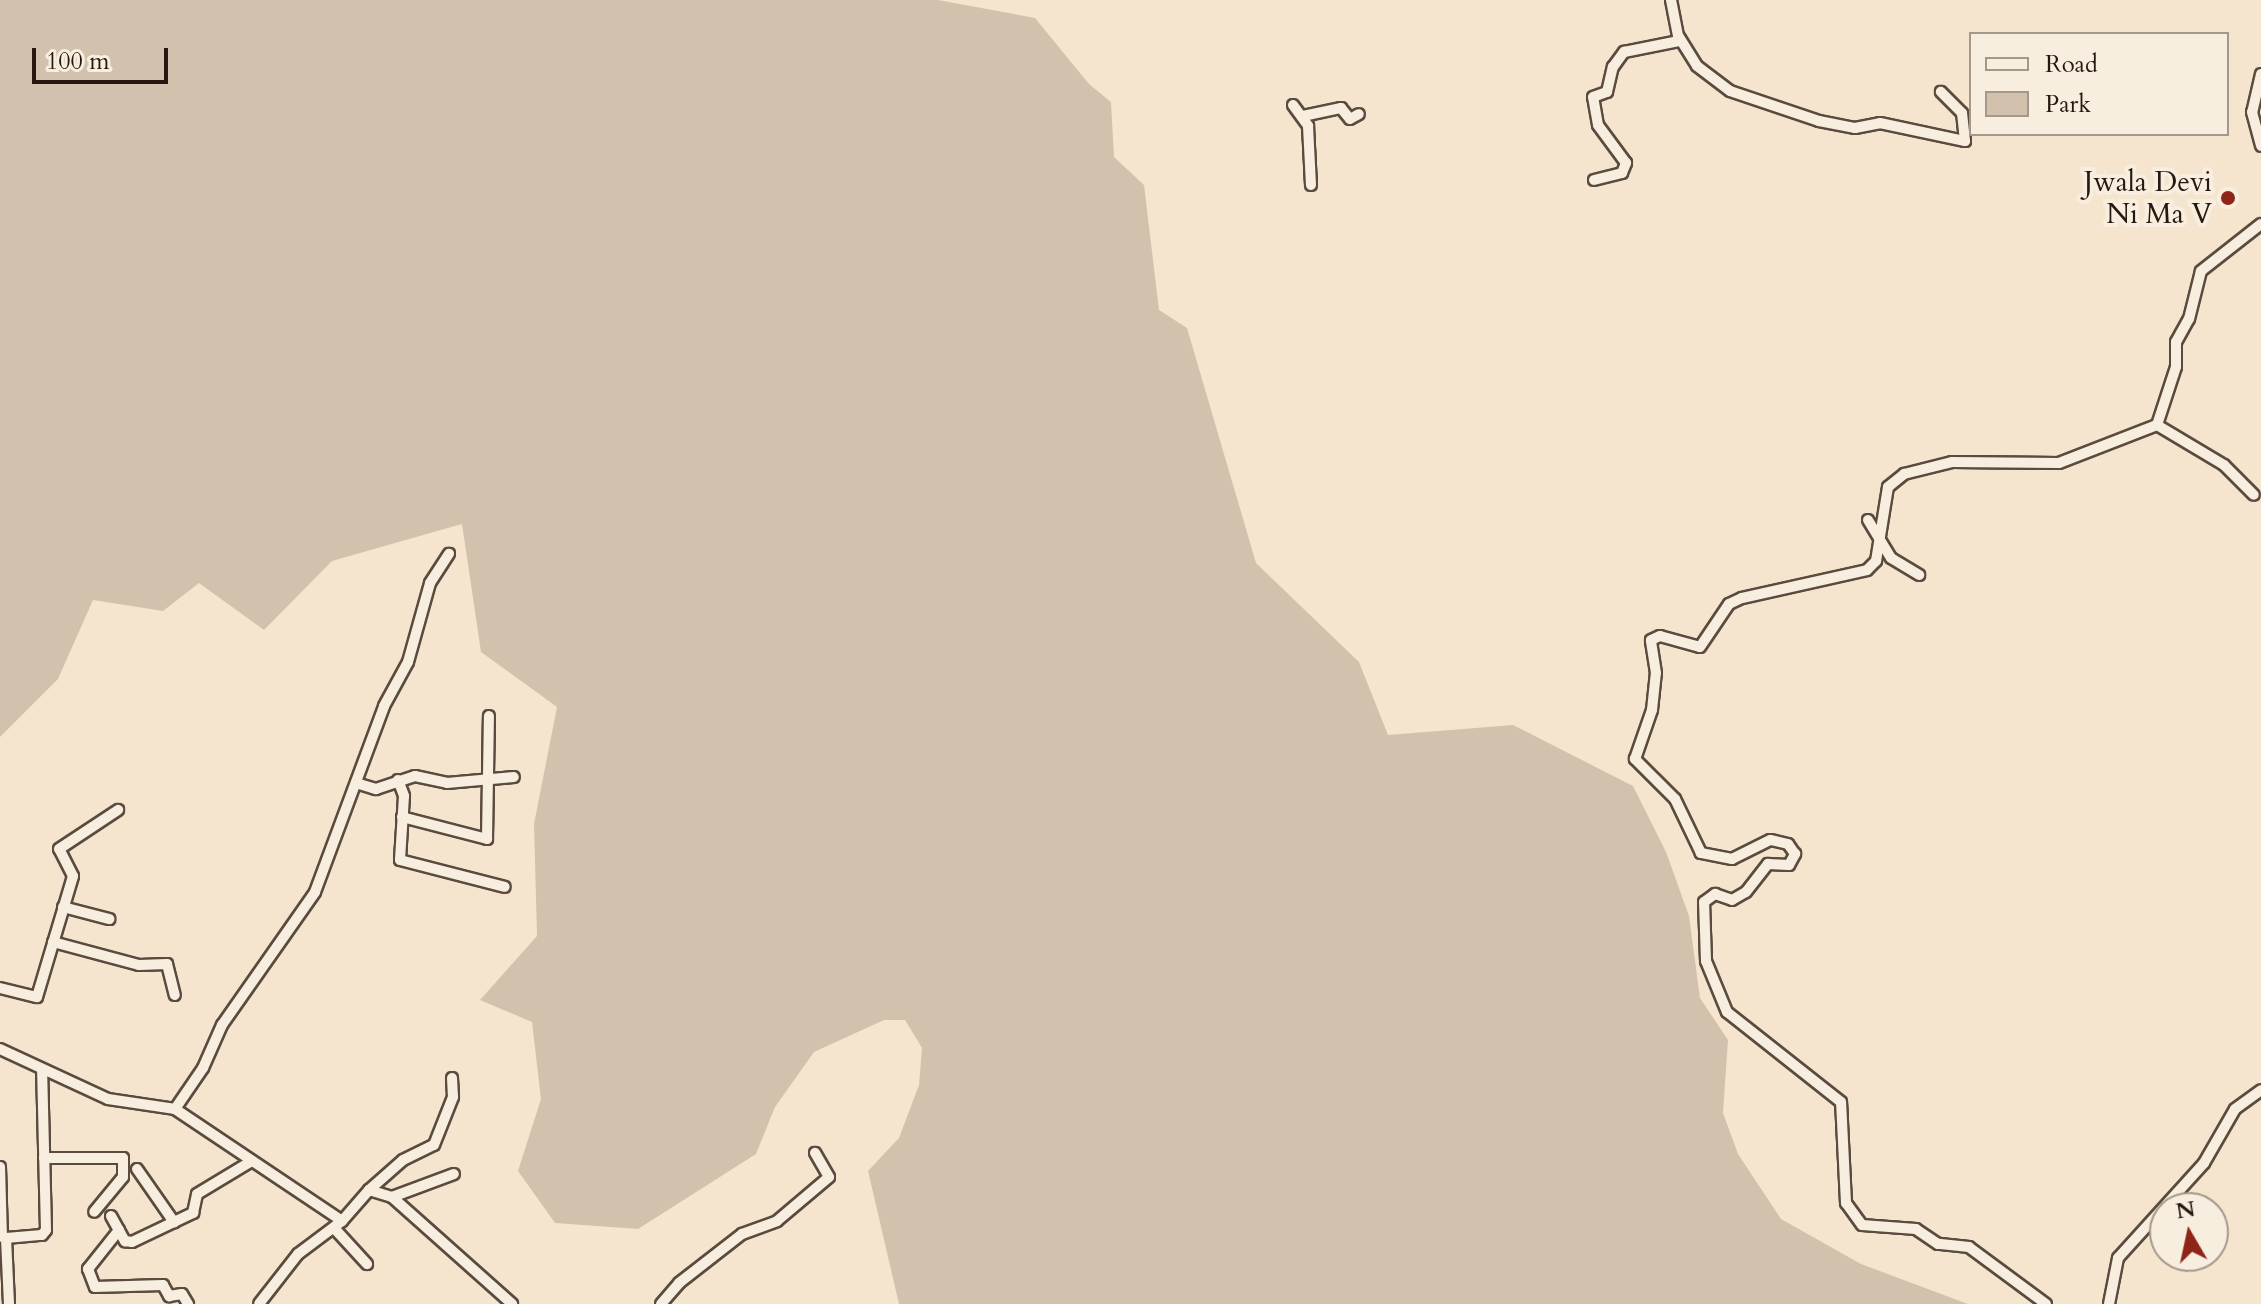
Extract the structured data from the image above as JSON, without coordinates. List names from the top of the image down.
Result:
{
  "places": ["Jwala Devi Ni Ma V"],
  "legend": ["Road", "Park"],
  "scale_bar": "100 m",
  "north": "top"
}
